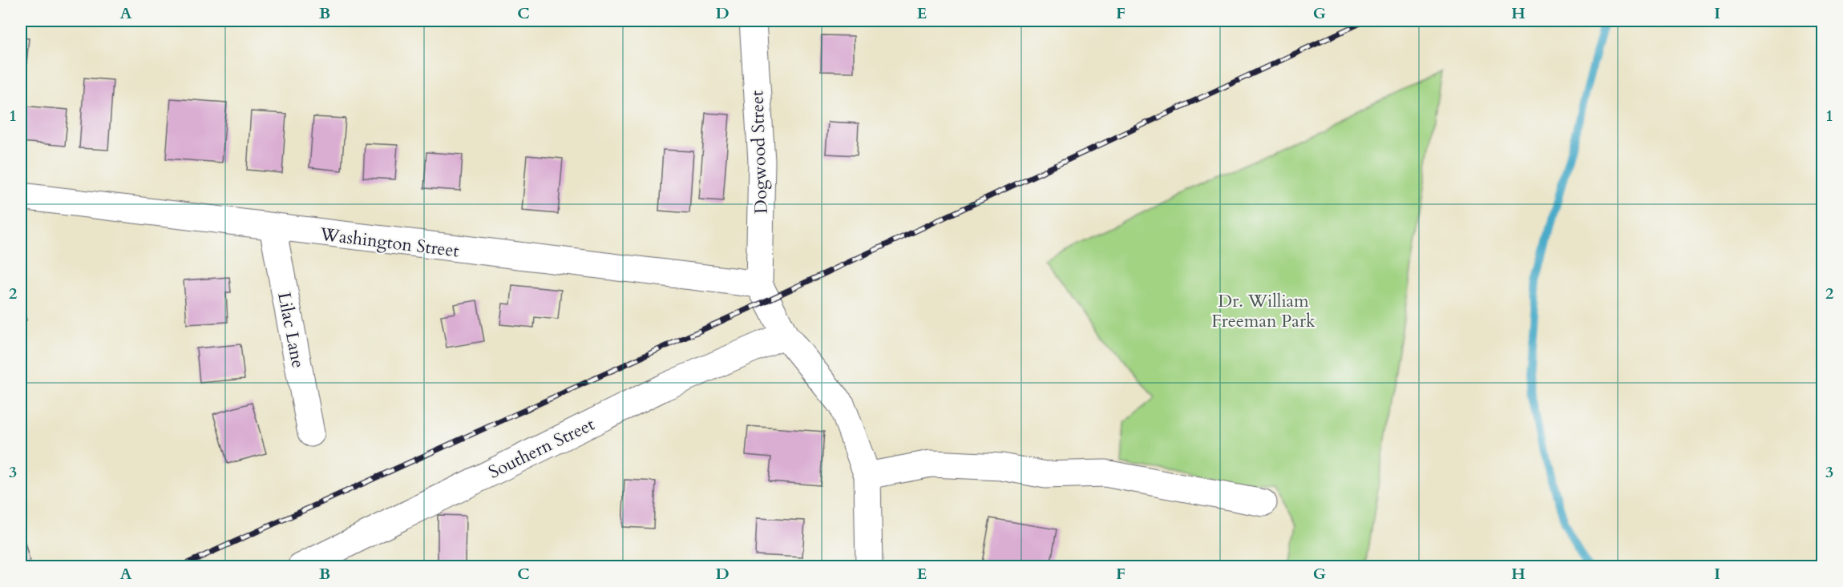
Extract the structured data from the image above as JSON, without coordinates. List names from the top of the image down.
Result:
{
  "streets": {
    "street": [
      "Dogwood Street",
      "Washington Street",
      "Lilac Lane",
      "Southern Street"
    ]
  },
  "crossings": [
    ["Dogwood Street", "Washington Street"],
    ["Washington Street", "Lilac Lane"]
  ],
  "parks": ["Dr. William Freeman Park"],
  "grid": {
    "columns": [
      "A",
      "B",
      "C",
      "D",
      "E",
      "F",
      "G",
      "H",
      "I"
    ],
    "rows": ["1", "2", "3"]
  }
}
